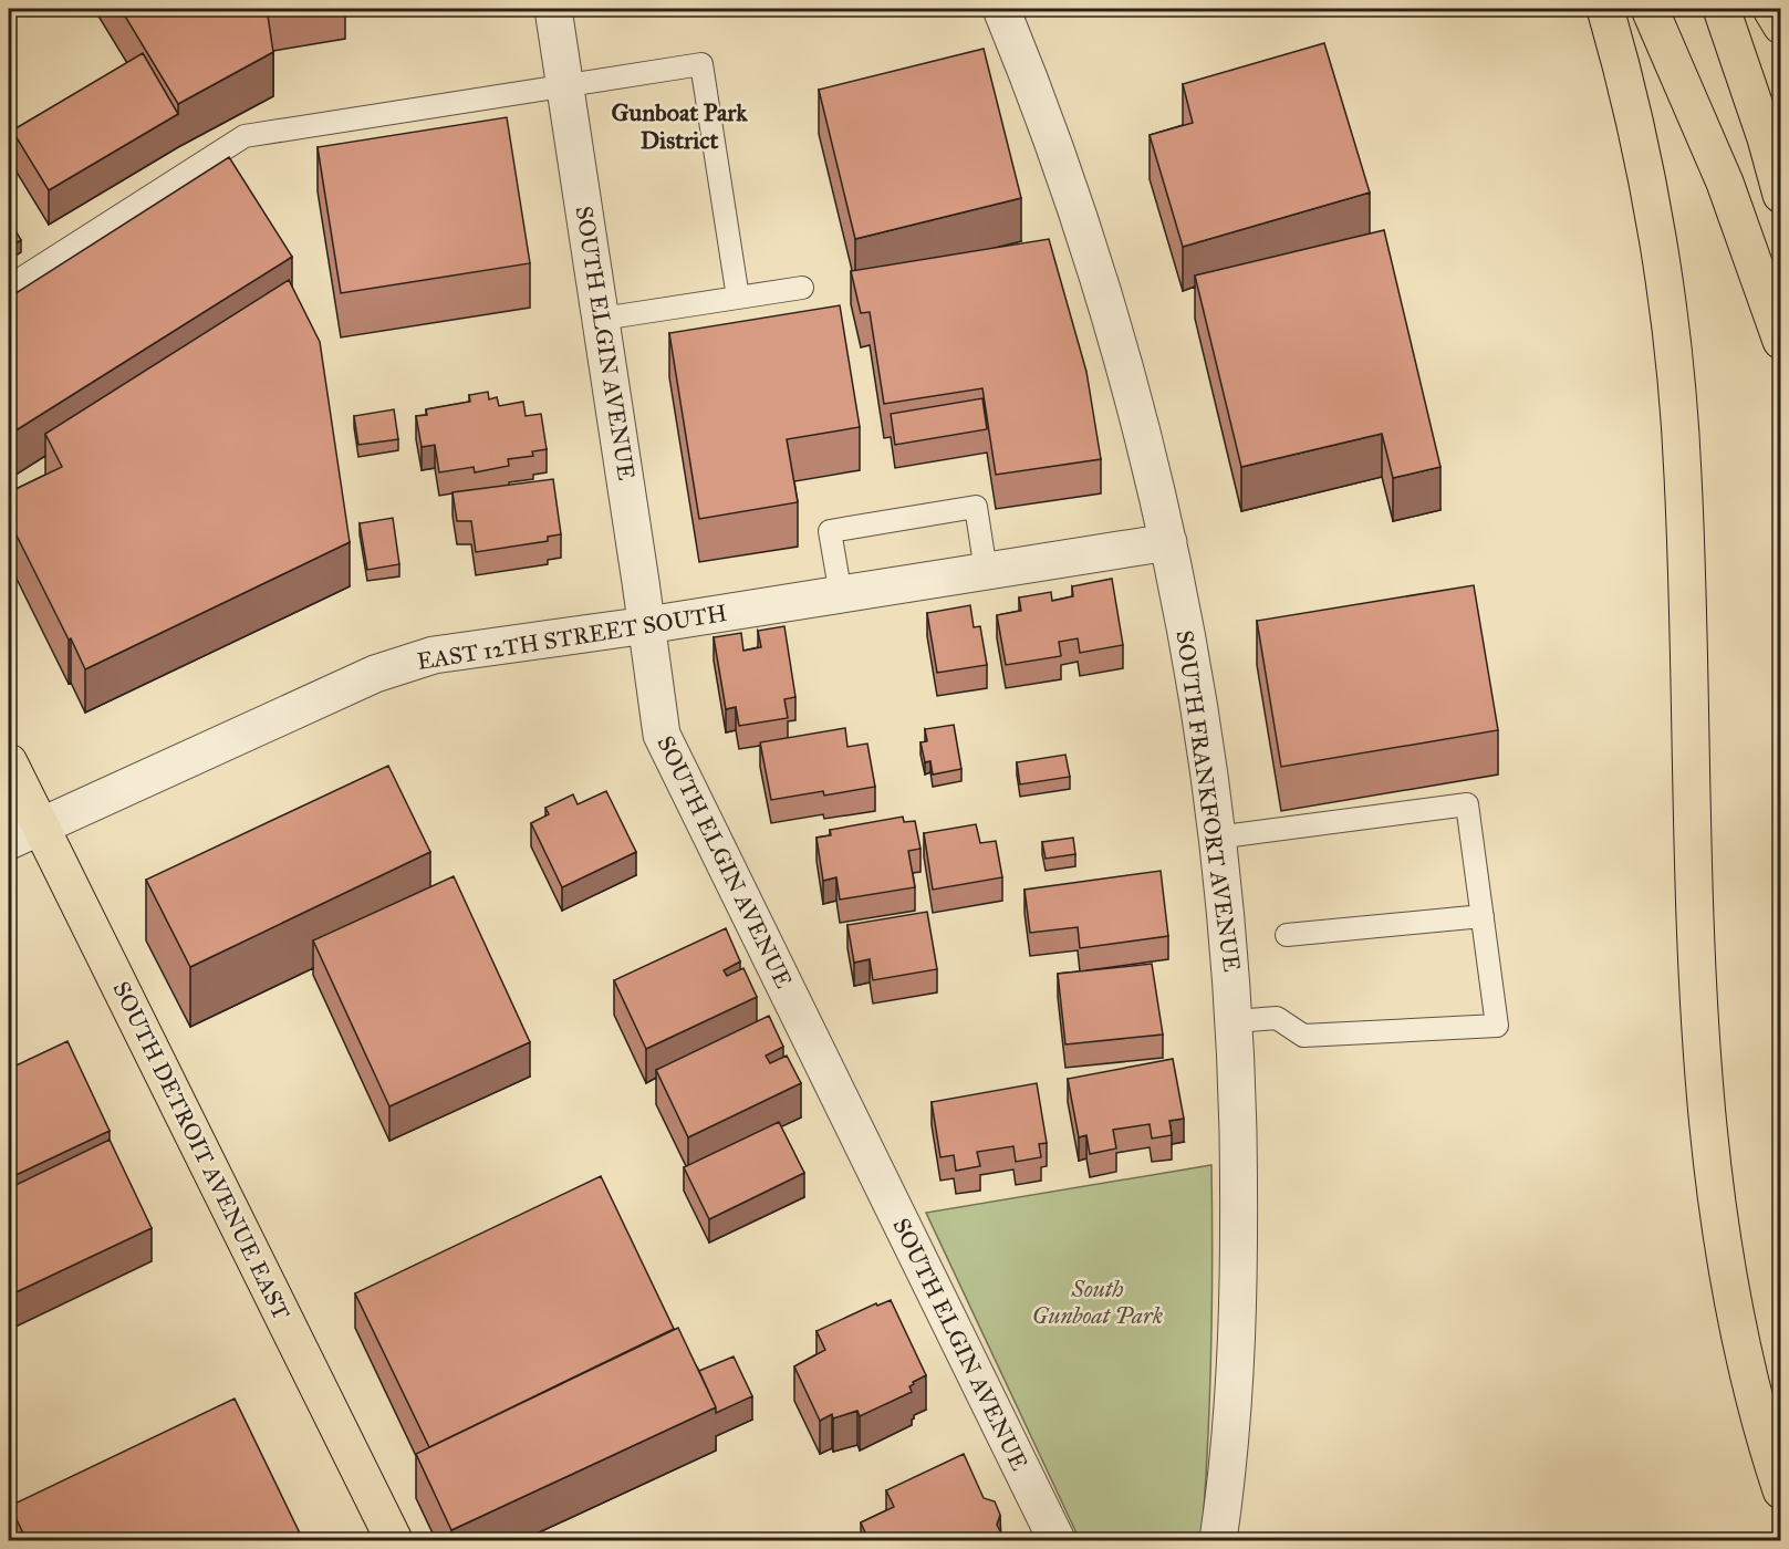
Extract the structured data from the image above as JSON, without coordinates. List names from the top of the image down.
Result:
{
  "streets": {
    "main road": ["SOUTH DETROIT AVENUE EAST"],
    "street": ["SOUTH ELGIN AVENUE", "EAST 12TH STREET SOUTH", "SOUTH FRANKFORT AVENUE"]
  },
  "crossings": [
    ["SOUTH ELGIN AVENUE", "EAST 12TH STREET SOUTH"],
    ["EAST 12TH STREET SOUTH", "SOUTH FRANKFORT AVENUE"],
    ["EAST 12TH STREET SOUTH", "SOUTH DETROIT AVENUE EAST"]
  ],
  "districts": ["Gunboat Park District"],
  "parks": ["South Gunboat Park"]
}
